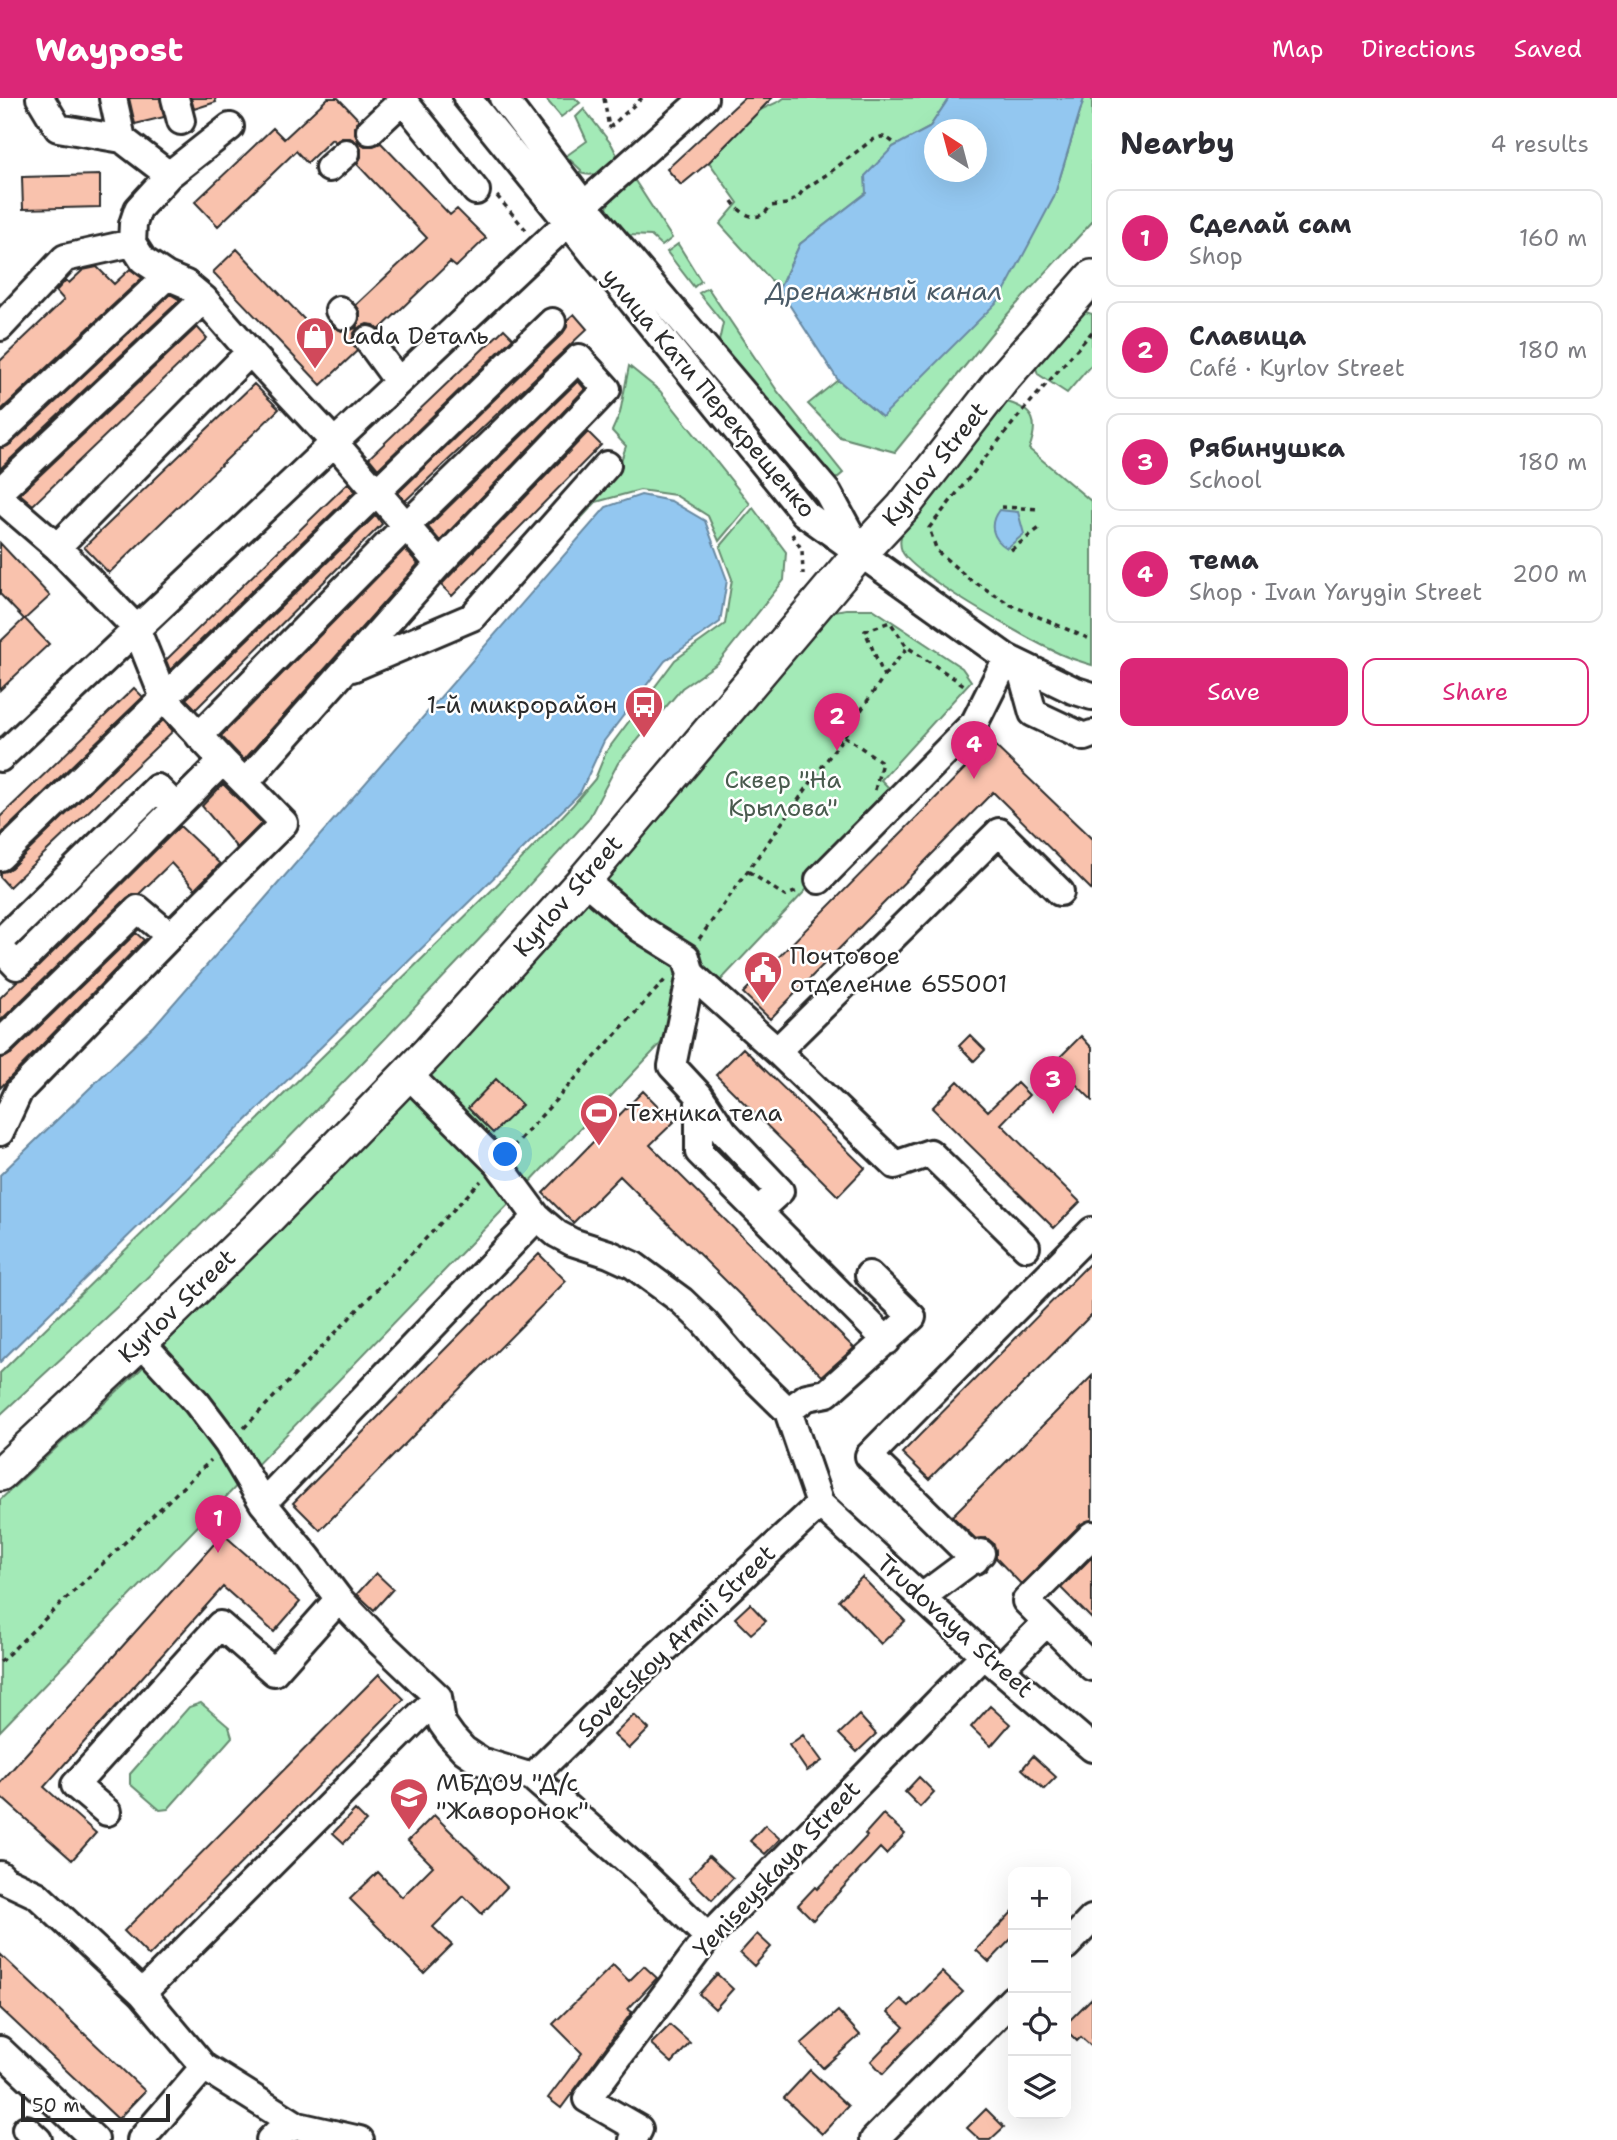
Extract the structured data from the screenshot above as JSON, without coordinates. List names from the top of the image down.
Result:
{
  "streets": {
    "main road": ["Kyrlov Street"],
    "street": [
      "улица Кати Перекрещенко",
      "Trudovaya Street",
      "Sovetskoy Armii Street",
      "Yeniseyskaya Street"
    ]
  },
  "crossings": [
    ["улица Кати Перекрещенко", "Kyrlov Street"],
    ["Trudovaya Street", "Sovetskoy Armii Street"],
    ["Trudovaya Street", "Yeniseyskaya Street"]
  ],
  "water": ["Дренажный канал"],
  "parks": ["Сквер \"На Крылова\""],
  "places": {
    "shop": ["Lada Dеталь"],
    "bus stop": ["1-й микрорайон"],
    "public building": ["Почтовое отделение 655001"],
    "sports": ["Техника тела"],
    "school or university": ["МБДОУ \"Д/с \"Жаворонок\""]
  },
  "scale_bar": "50 m",
  "north": "top left",
  "page": {
    "header": "Waypost",
    "nav": ["Map", "Directions", "Saved"],
    "heading": ["Nearby", "4 results"],
    "list": [
      {
        "mark": "1",
        "name": "Сделай сам",
        "note": "Shop",
        "value": "160 m"
      },
      {
        "mark": "2",
        "name": "Славица",
        "note": "Café · Kyrlov Street",
        "value": "180 m"
      },
      {
        "mark": "3",
        "name": "Рябинушка",
        "note": "School",
        "value": "180 m"
      },
      {
        "mark": "4",
        "name": "тема",
        "note": "Shop · Ivan Yarygin Street",
        "value": "200 m"
      }
    ],
    "buttons": ["Save", "Share"],
    "pins": [
      "2",
      "4",
      "3",
      "1"
    ],
    "map_buttons": ["+", "−"],
    "scale": "50 m"
  }
}
